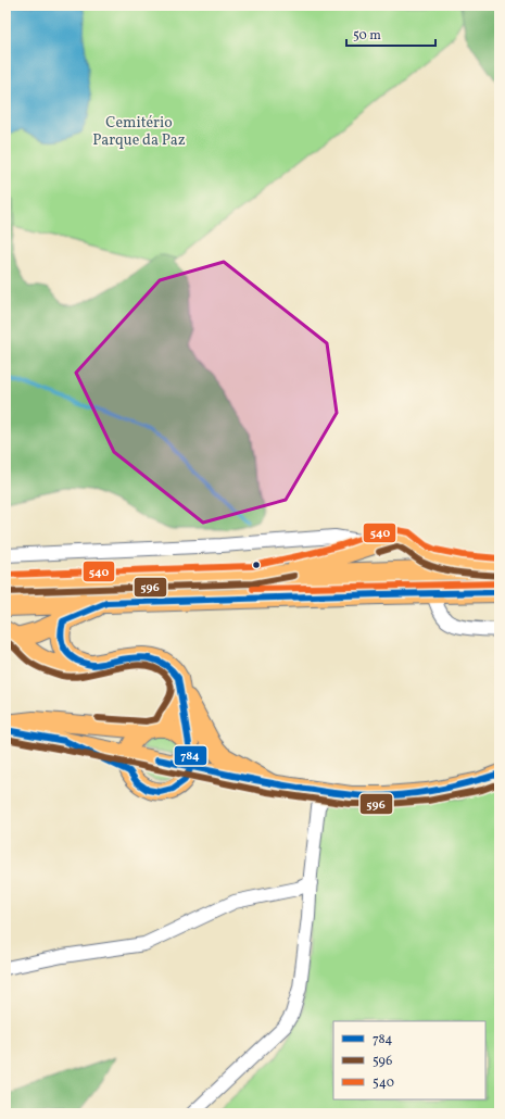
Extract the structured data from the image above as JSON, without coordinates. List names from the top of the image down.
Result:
{
  "parks": ["Cemitério Parque da Paz"],
  "lines": ["transit line 540", "transit line 596", "transit line 784"],
  "legend": ["784", "596", "540"],
  "scale_bar": "50 m"
}
